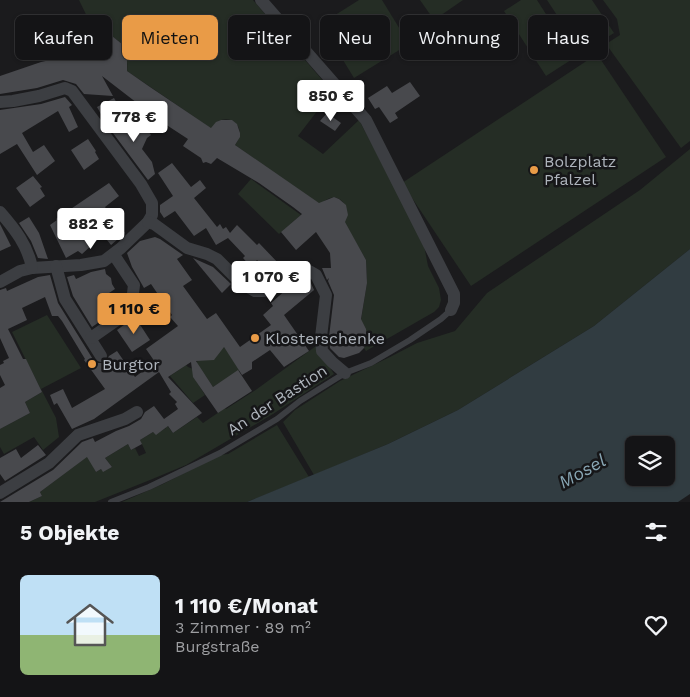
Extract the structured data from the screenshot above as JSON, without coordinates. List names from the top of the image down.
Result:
{
  "streets": {
    "lane": ["An der Bastion"]
  },
  "water": ["Mosel"],
  "places": ["Bolzplatz Pfalzel", "Klosterschenke", "Burgtor"],
  "page": {
    "chip": [
      "Kaufen",
      "Mieten",
      "Filter",
      "Neu",
      "Wohnung",
      "Haus"
    ],
    "price": [
      "850 €",
      "778 €",
      "882 €",
      "1 070 €",
      "1 110 €"
    ],
    "heading": "5 Objekte",
    "list": [
      {
        "name": "1 110 €/Monat",
        "note": "3 Zimmer · 89 m² · Burgstraße"
      }
    ]
  }
}
